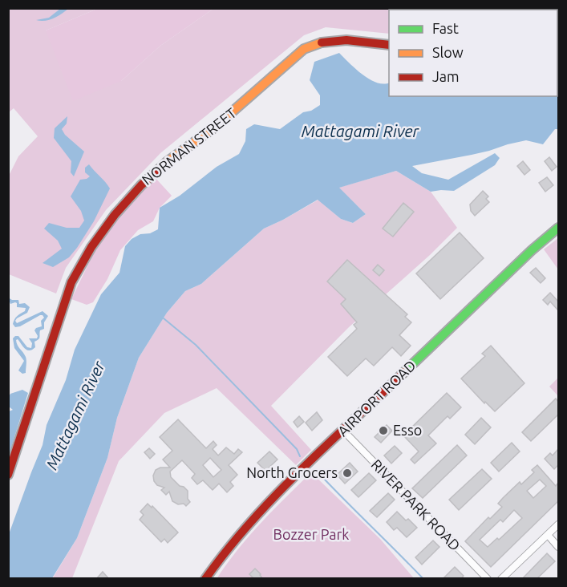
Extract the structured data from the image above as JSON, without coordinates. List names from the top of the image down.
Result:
{
  "streets": {
    "street": ["NORMAN STREET", "AIRPORT ROAD", "RIVER PARK ROAD"]
  },
  "crossings": [
    ["AIRPORT ROAD", "RIVER PARK ROAD"]
  ],
  "water": ["Mattagami River"],
  "parks": ["Bozzer Park"],
  "places": ["Esso", "North Grocers"],
  "legend": ["Fast", "Slow", "Jam"]
}
